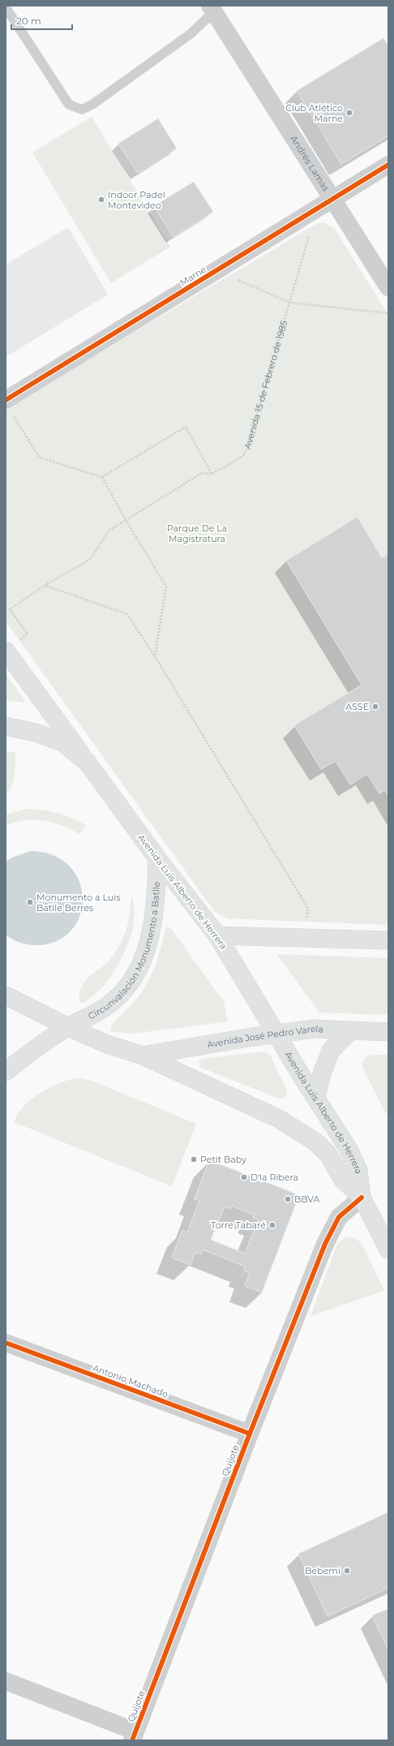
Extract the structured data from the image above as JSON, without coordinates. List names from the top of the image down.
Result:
{
  "streets": {
    "main road": ["Avenida Luis Alberto de Herrera", "Circunvalación Monumento a Batlle", "Avenida José Pedro Varela"],
    "street": [
      "Andrés Lamas",
      "Marne",
      "Antonio Machado",
      "Quijote"
    ],
    "path": ["Avenida 15 de Febrero de 1985"]
  },
  "crossings": [
    ["Andrés Lamas", "Marne"],
    ["Marne", "Avenida 15 de Febrero de 1985"],
    ["Avenida 15 de Febrero de 1985", "Avenida Luis Alberto de Herrera"],
    ["Avenida Luis Alberto de Herrera", "Circunvalación Monumento a Batlle"],
    ["Avenida Luis Alberto de Herrera", "Avenida José Pedro Varela"],
    ["Avenida Luis Alberto de Herrera", "Quijote"],
    ["Antonio Machado", "Quijote"]
  ],
  "parks": ["Parque De La Magistratura"],
  "places": [
    "Club Atlético Marne",
    "Indoor Padel Montevideo",
    "ASSE",
    "Monumento a Luis Batlle Berres",
    "Petit Baby",
    "D'la Ribera",
    "BBVA",
    "Torre Tabaré",
    "Bebemi"
  ],
  "scale_bar": "20 m"
}
